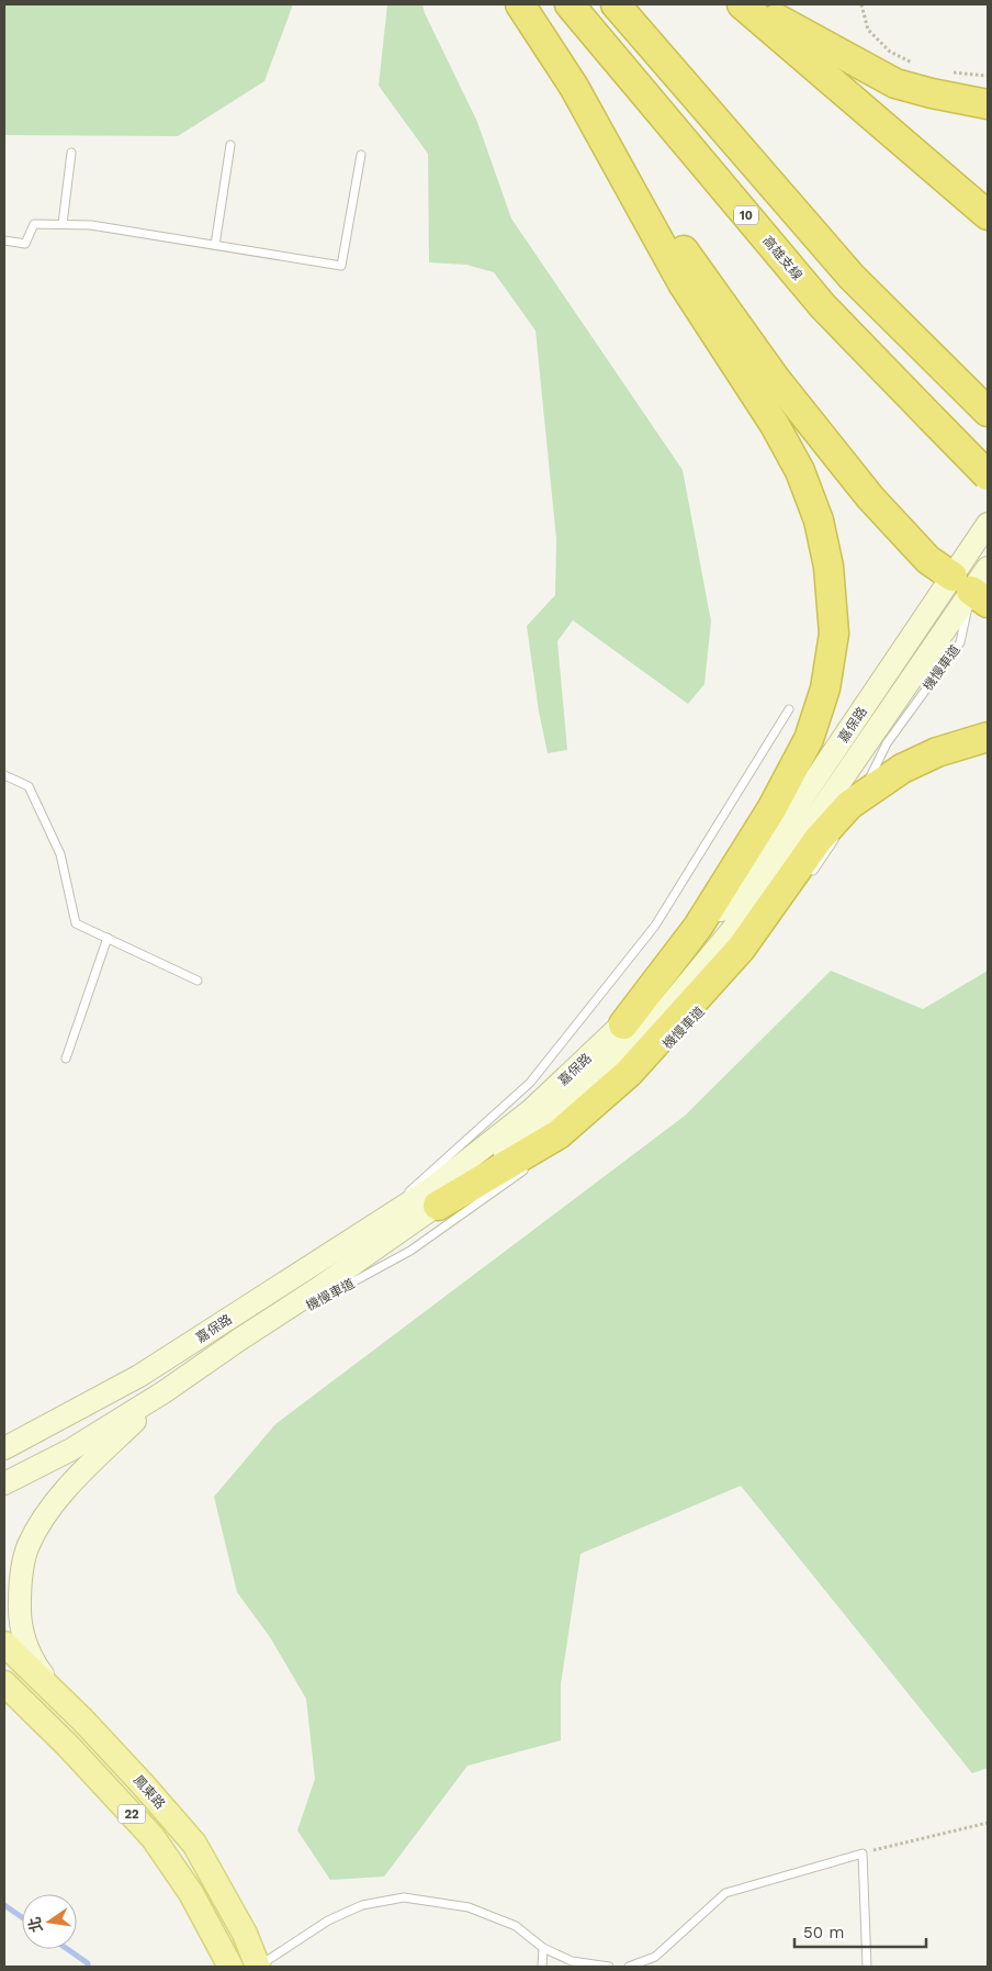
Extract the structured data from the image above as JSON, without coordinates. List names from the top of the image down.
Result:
{
  "streets": {
    "highway": ["10", "高雄支線"],
    "main road": ["鳳東路", "22"],
    "street": ["嘉保路"],
    "lane": ["機慢車道"]
  },
  "crossings": [
    ["機慢車道", "嘉保路"]
  ],
  "scale_bar": "50 m",
  "north": "left"
}
